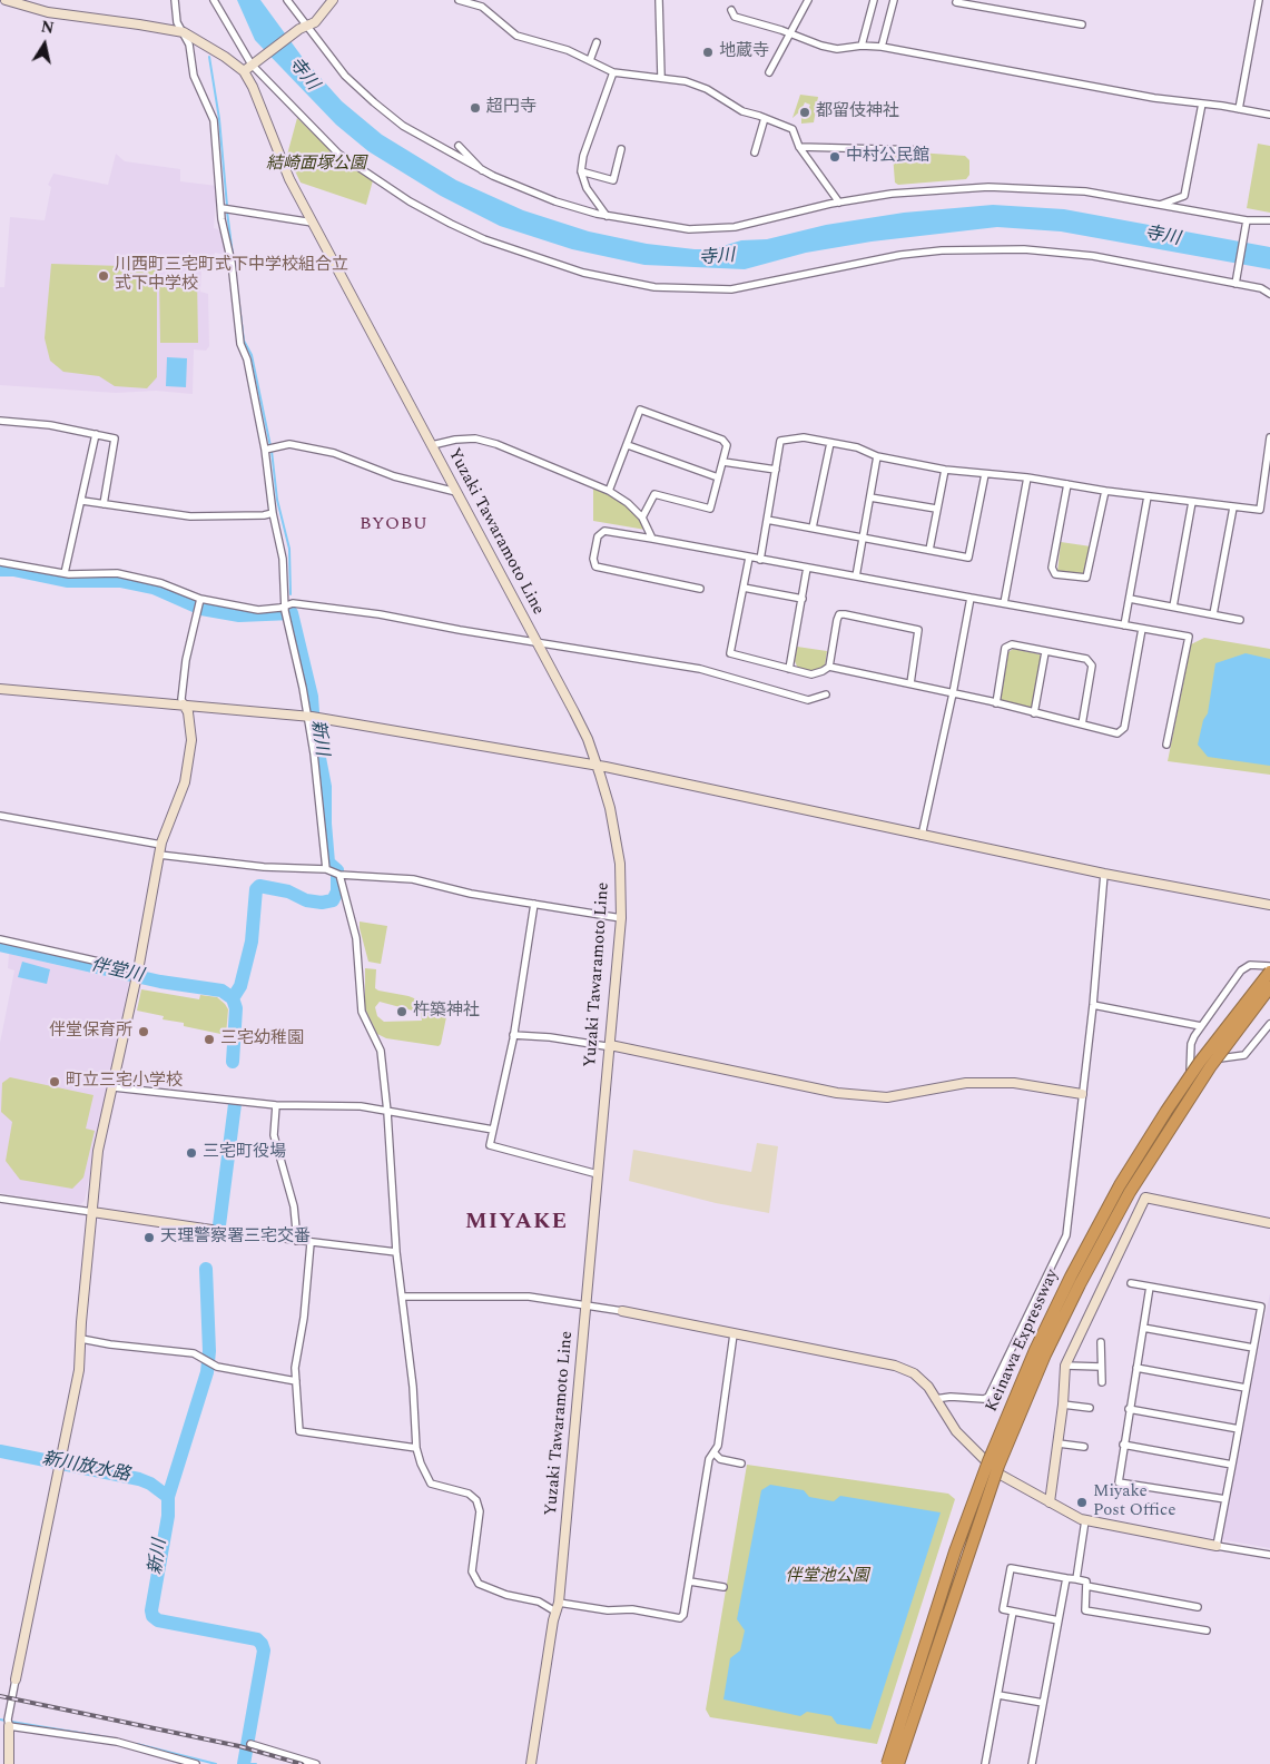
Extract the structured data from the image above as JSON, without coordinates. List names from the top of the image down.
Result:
{
  "streets": {
    "highway": ["Keinawa Expressway"],
    "street": ["Yuzaki Tawaramoto Line"]
  },
  "districts": ["BYOBU", "MIYAKE"],
  "water": [
    "寺川",
    "新川",
    "伴堂川",
    "新川放水路"
  ],
  "parks": ["結崎面塚公園", "伴堂池公園"],
  "places": [
    "地蔵寺",
    "超円寺",
    "都留伎神社",
    "中村公民館",
    "川西町三宅町式下中学校組合立 式下中学校",
    "杵築神社",
    "伴堂保育所",
    "三宅幼稚園",
    "町立三宅小学校",
    "三宅町役場",
    "天理警察署三宅交番",
    "Miyake Post Office"
  ],
  "north": "top"
}
